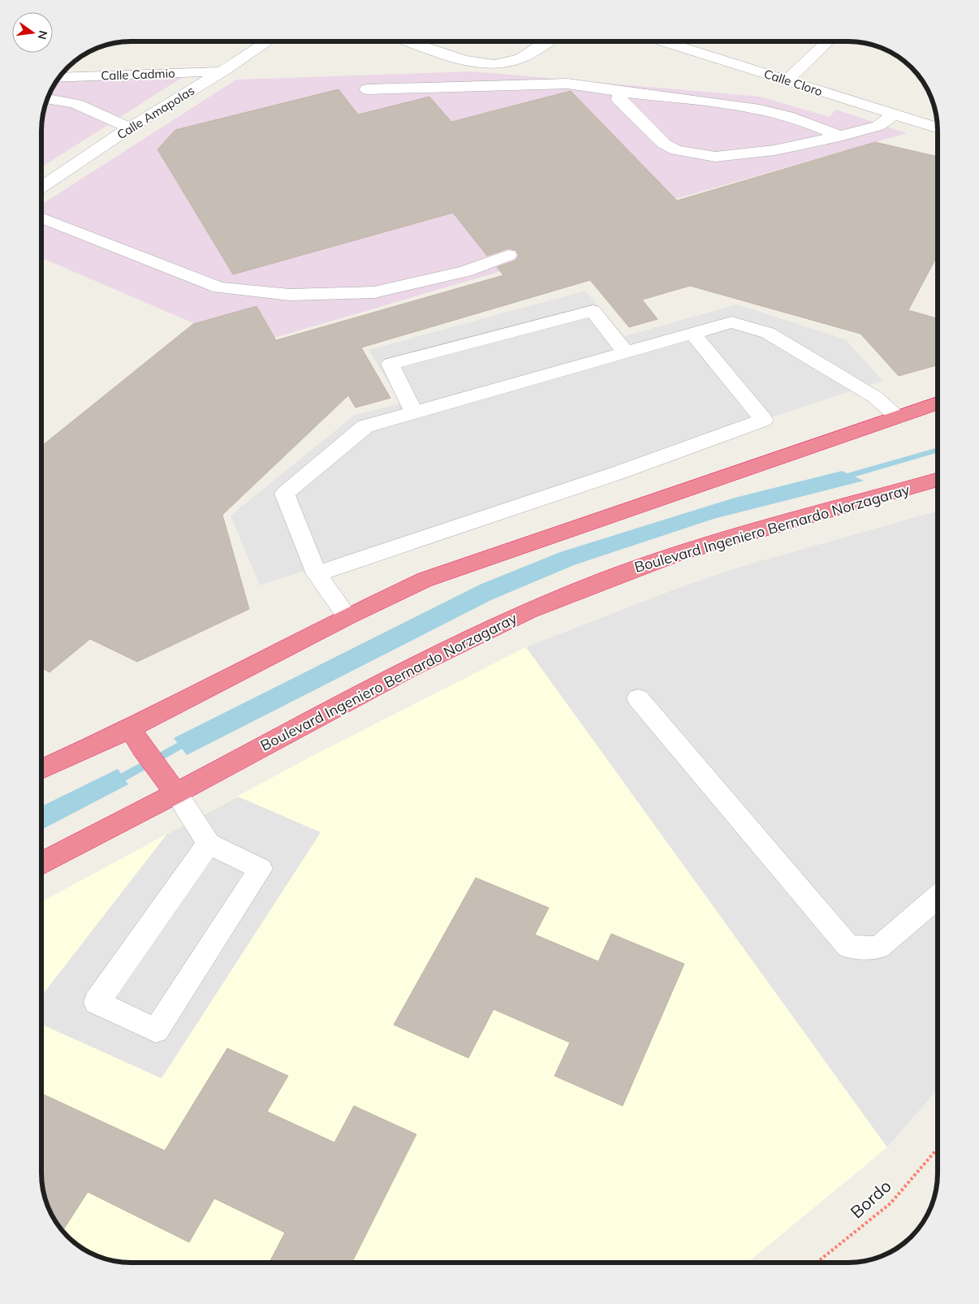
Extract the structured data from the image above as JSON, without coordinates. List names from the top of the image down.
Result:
{
  "streets": {
    "highway": ["Boulevard Ingeniero Bernardo Norzagaray"],
    "street": ["Calle Cadmio", "Calle Cloro", "Calle Amapolas"],
    "path": ["Bordo"]
  },
  "crossings": [
    ["Calle Cadmio", "Calle Amapolas"]
  ],
  "north": "right"
}
